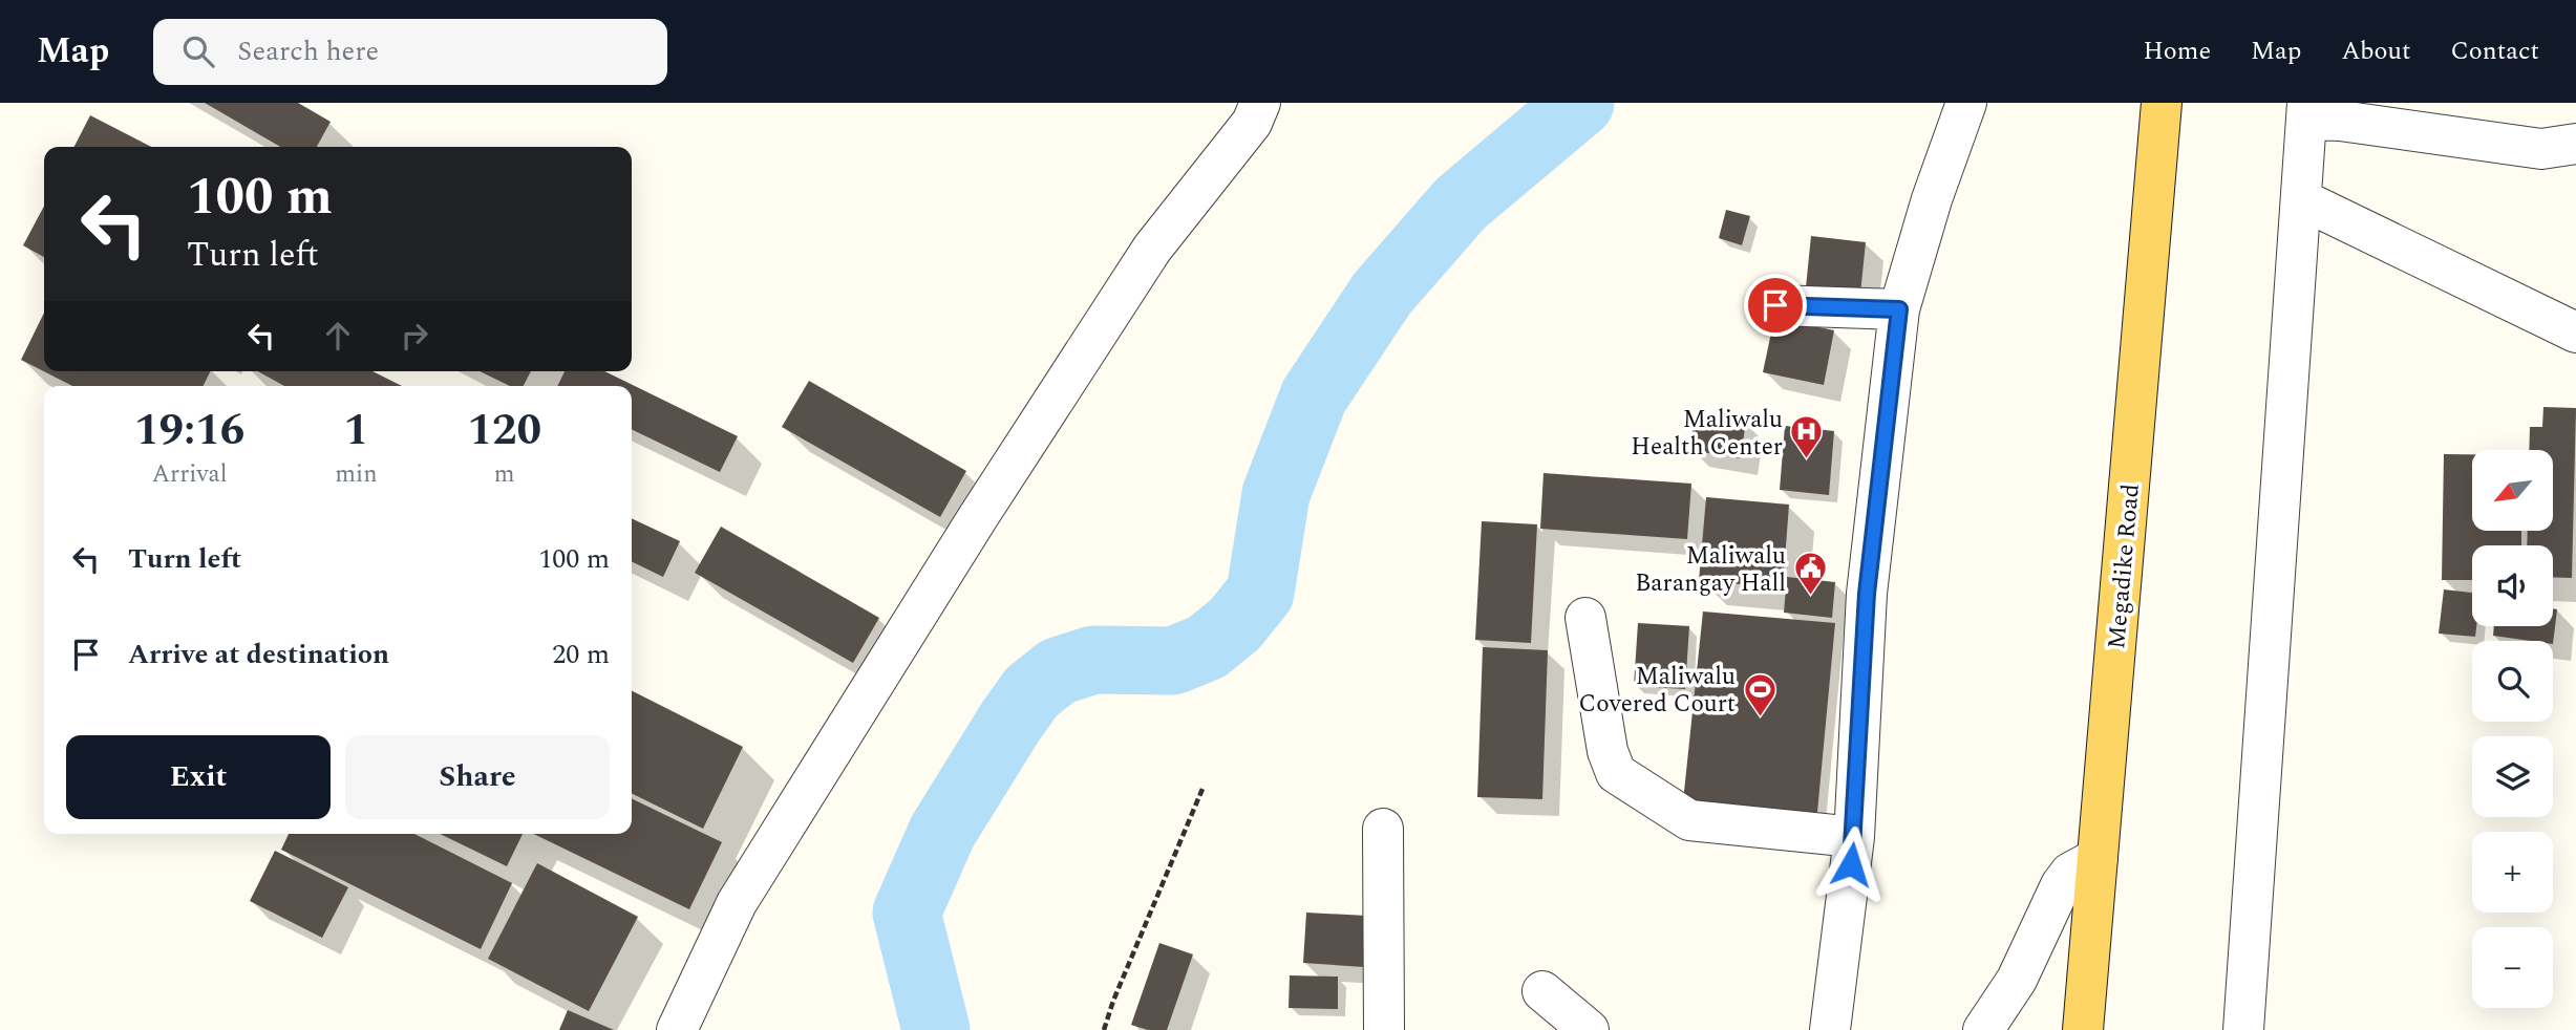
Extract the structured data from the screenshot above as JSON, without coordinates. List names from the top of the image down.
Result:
{
  "streets": {
    "main road": ["Megadike Road"]
  },
  "places": {
    "hospital": ["Maliwalu Health Center"],
    "public building": ["Maliwalu Barangay Hall"],
    "sports": ["Maliwalu Covered Court"]
  },
  "north": "bottom left",
  "page": {
    "header": "Map",
    "search": "Search here",
    "nav": [
      "Home",
      "Map",
      "About",
      "Contact"
    ],
    "turn": ["100 m", "Turn left"],
    "eta": [
      "19:16",
      "Arrival",
      "1",
      "min",
      "120",
      "m"
    ],
    "map_buttons": ["+", "−"],
    "list": [
      {
        "name": "Turn left",
        "value": "100 m"
      },
      {
        "name": "Arrive at destination",
        "value": "20 m"
      }
    ],
    "buttons": ["Exit", "Share"]
  }
}
